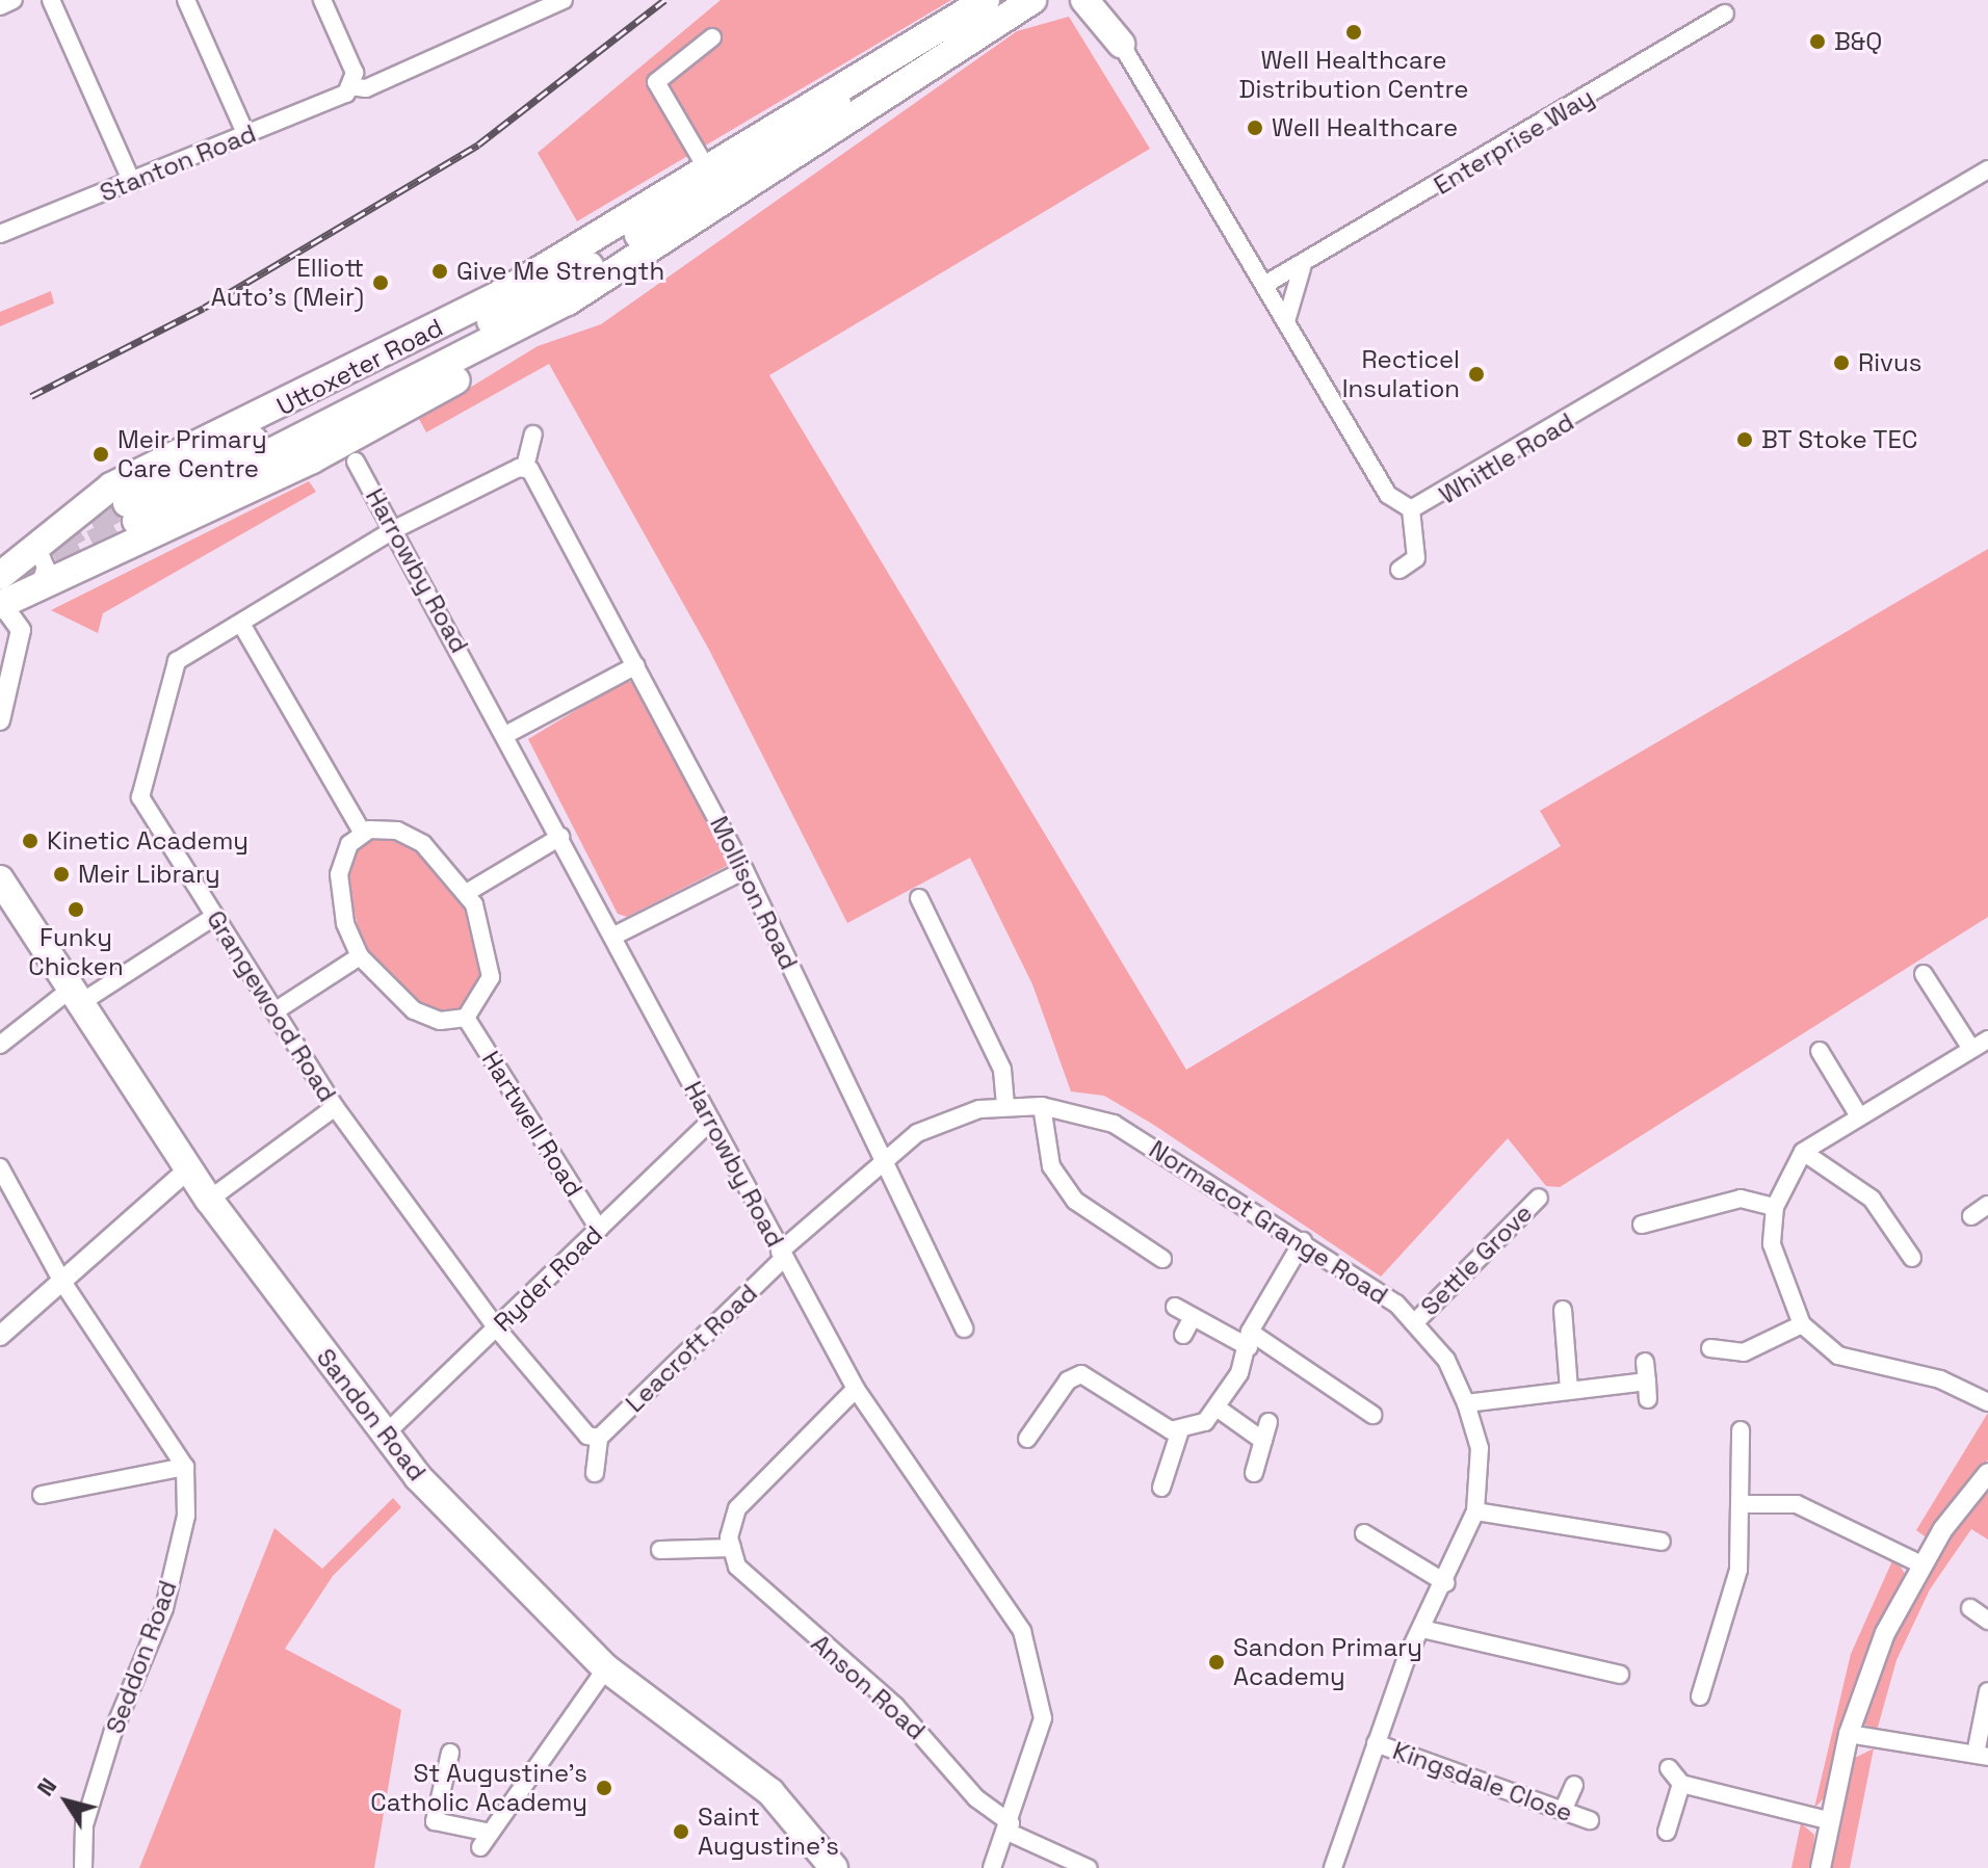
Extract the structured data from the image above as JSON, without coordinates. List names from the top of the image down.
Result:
{
  "streets": {
    "highway": ["Uttoxeter Road", "Sandon Road"],
    "street": [
      "Enterprise Way",
      "Stanton Road",
      "Whittle Road",
      "Harrowby Road",
      "Mollison Road",
      "Grangewood Road",
      "Hartwell Road",
      "Normacot Grange Road",
      "Settle Grove",
      "Ryder Road",
      "Leacroft Road",
      "Seddon Road",
      "Anson Road",
      "Kingsdale Close"
    ]
  },
  "crossings": [
    ["Enterprise Way", "Whittle Road"],
    ["Harrowby Road", "Grangewood Road"],
    ["Harrowby Road", "Normacot Grange Road"],
    ["Harrowby Road", "Ryder Road"],
    ["Harrowby Road", "Leacroft Road"],
    ["Harrowby Road", "Anson Road"],
    ["Mollison Road", "Normacot Grange Road"],
    ["Grangewood Road", "Ryder Road"],
    ["Hartwell Road", "Ryder Road"],
    ["Normacot Grange Road", "Settle Grove"],
    ["Normacot Grange Road", "Leacroft Road"],
    ["Normacot Grange Road", "Kingsdale Close"],
    ["Ryder Road", "Sandon Road"]
  ],
  "places": [
    "Well Healthcare Distribution Centre",
    "B&Q",
    "Well Healthcare",
    "Give Me Strength",
    "Elliott Auto's (Meir)",
    "Rivus",
    "Recticel Insulation",
    "BT Stoke TEC",
    "Meir Primary Care Centre",
    "Kinetic Academy",
    "Meir Library",
    "Funky Chicken",
    "Sandon Primary Academy",
    "St Augustine's Catholic Academy",
    "Saint Augustine's"
  ],
  "north": "top left"
}
